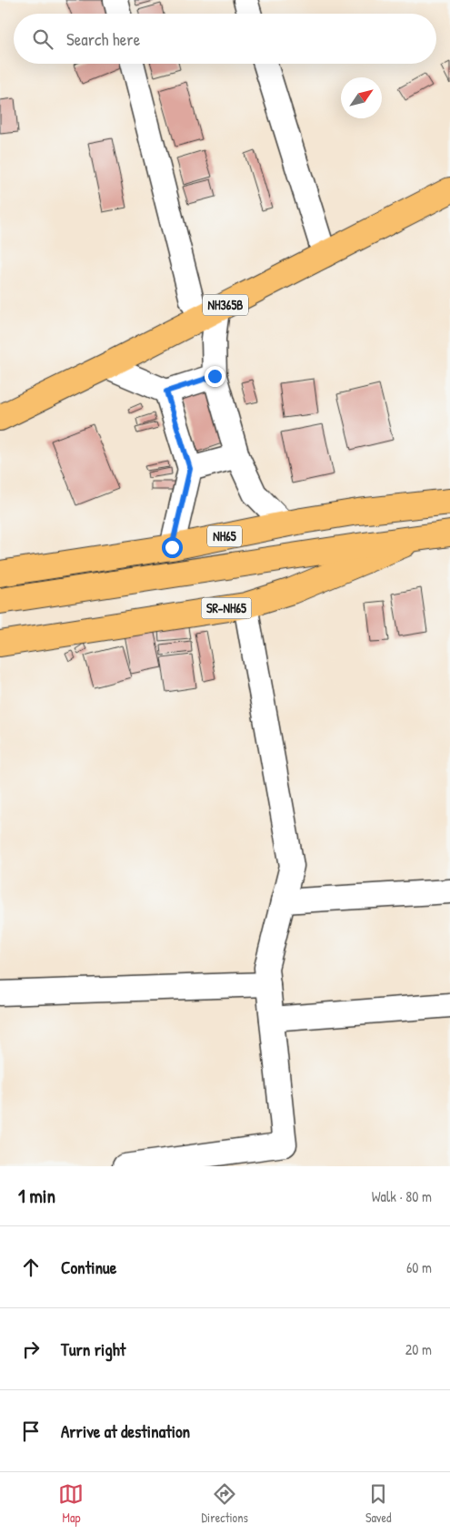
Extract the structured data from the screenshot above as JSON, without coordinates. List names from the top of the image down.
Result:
{
  "streets": {
    "main road": ["NH365B", "NH65", "SR-NH65"]
  },
  "crossings": [
    ["NH65", "SR-NH65"]
  ],
  "north": "top right",
  "page": {
    "search": "Search here",
    "heading": ["1 min", "Walk · 80 m"],
    "list": [
      ["Continue", "60 m"],
      ["Turn right", "20 m"],
      "Arrive at destination"
    ],
    "nav": ["Map", "Directions", "Saved"]
  }
}
